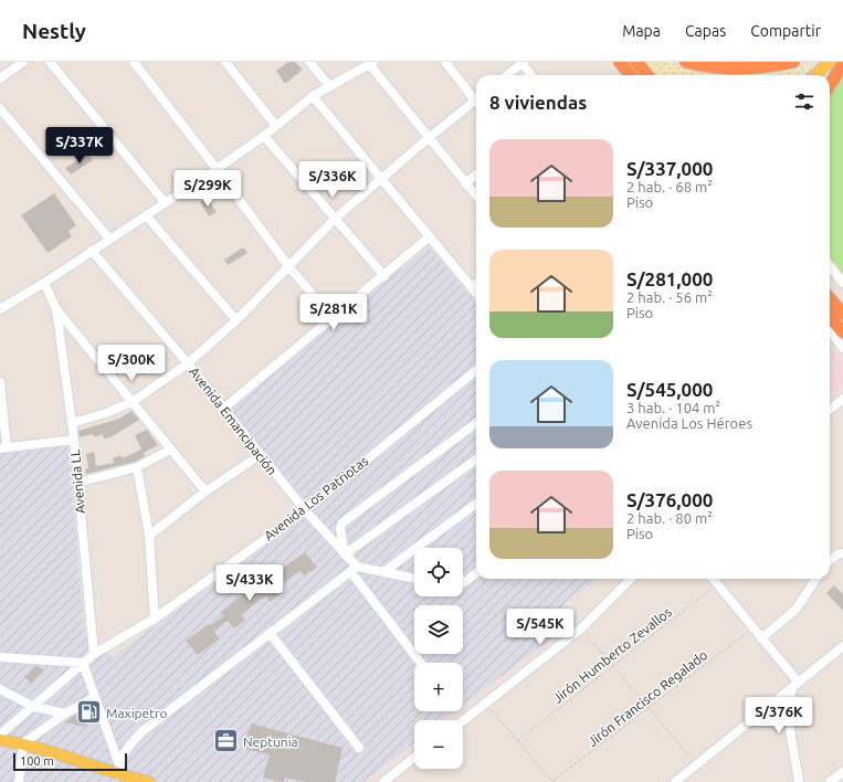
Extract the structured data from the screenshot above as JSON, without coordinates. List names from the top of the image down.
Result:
{
  "streets": {
    "street": ["Avenida Emancipación", "Avenida LL", "Avenida Los Patriotas"],
    "path": ["Jirón Humberto Zevallos", "Jirón Francisco Regalado"]
  },
  "crossings": [
    ["Avenida Emancipación", "Avenida Los Patriotas"],
    ["Avenida LL", "Avenida Los Patriotas"]
  ],
  "places": {
    "fuel station": ["Maxipetro"],
    "office": ["Neptunia"]
  },
  "scale_bar": "100 m",
  "page": {
    "header": "Nestly",
    "nav": ["Mapa", "Capas", "Compartir"],
    "heading": "8 viviendas",
    "price": [
      "S/337K",
      "S/336K",
      "S/299K",
      "S/281K",
      "S/300K",
      "S/433K",
      "S/545K",
      "S/376K"
    ],
    "list": [
      {
        "name": "S/337,000",
        "note": "2 hab. · 68 m² · Piso"
      },
      {
        "name": "S/281,000",
        "note": "2 hab. · 56 m² · Piso"
      },
      {
        "name": "S/545,000",
        "note": "3 hab. · 104 m² · Avenida Los Héroes"
      },
      {
        "name": "S/376,000",
        "note": "2 hab. · 80 m² · Piso"
      }
    ],
    "map_buttons": ["+", "−"],
    "scale": "100 m"
  }
}
